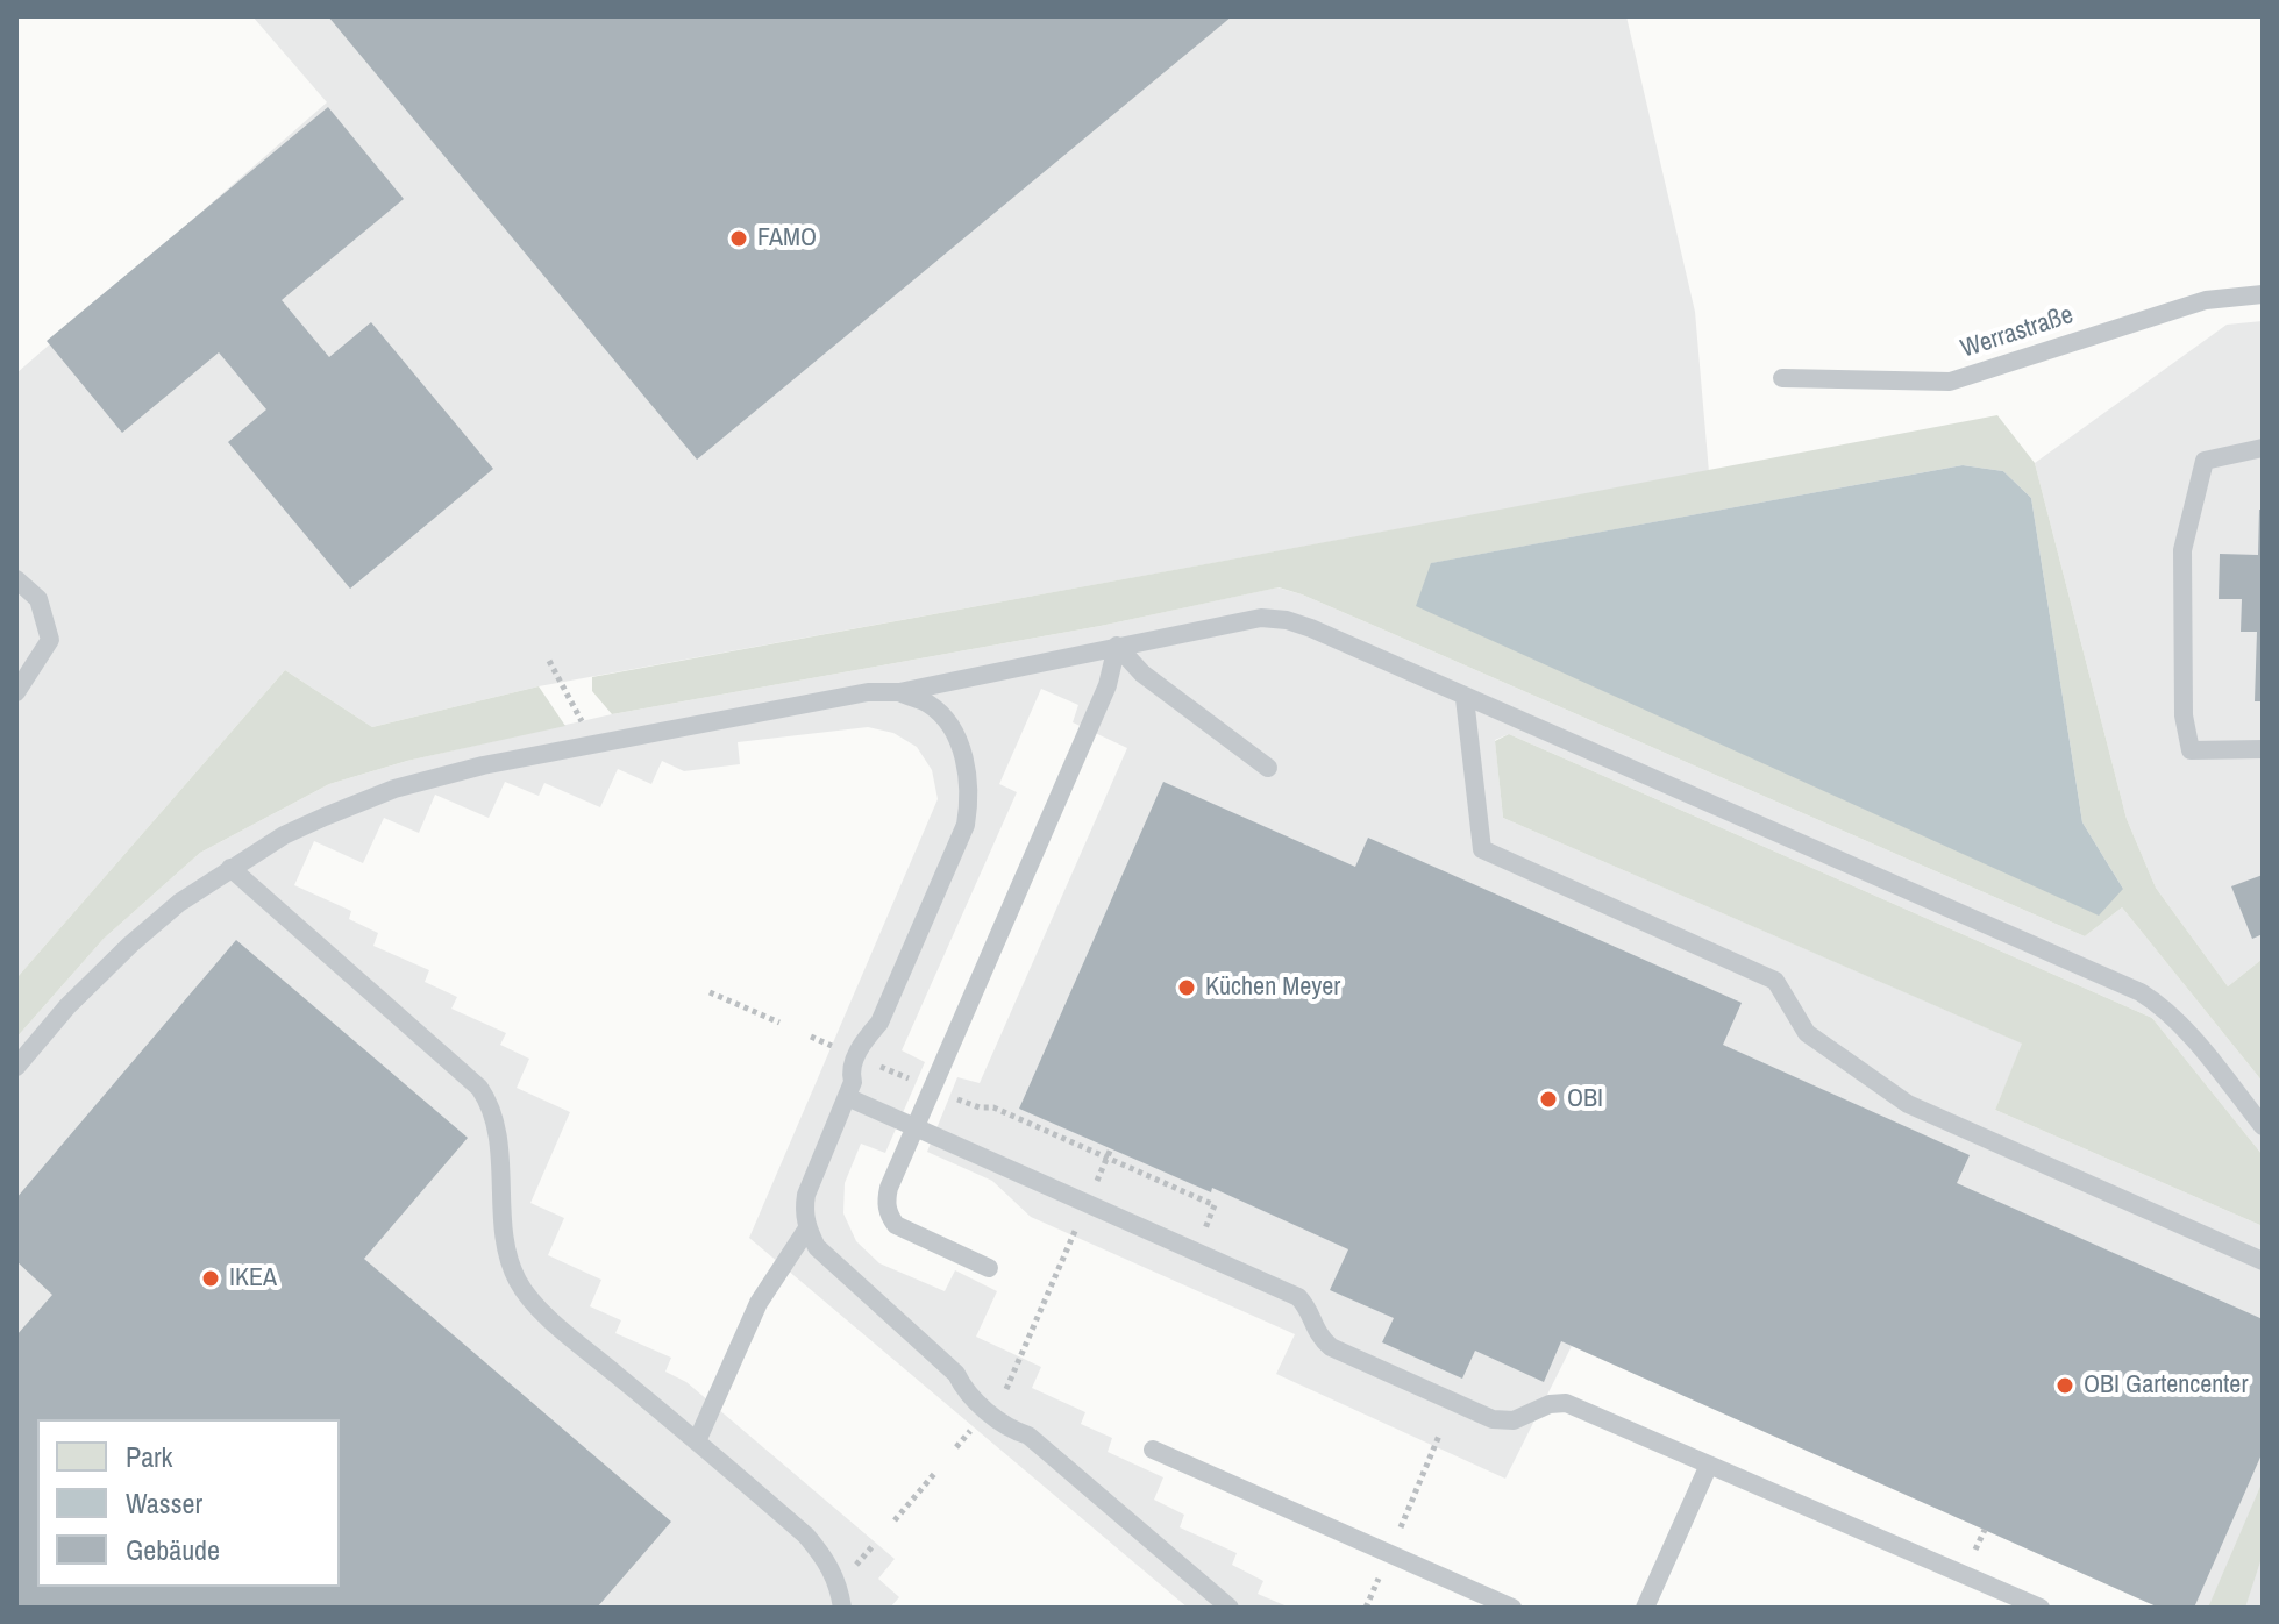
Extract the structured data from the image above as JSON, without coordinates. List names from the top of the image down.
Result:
{
  "streets": {
    "lane": ["Werrastraße"]
  },
  "places": [
    "FAMO",
    "Küchen Meyer",
    "OBI",
    "IKEA",
    "OBI Gartencenter"
  ],
  "legend": ["Park", "Wasser", "Gebäude"]
}
